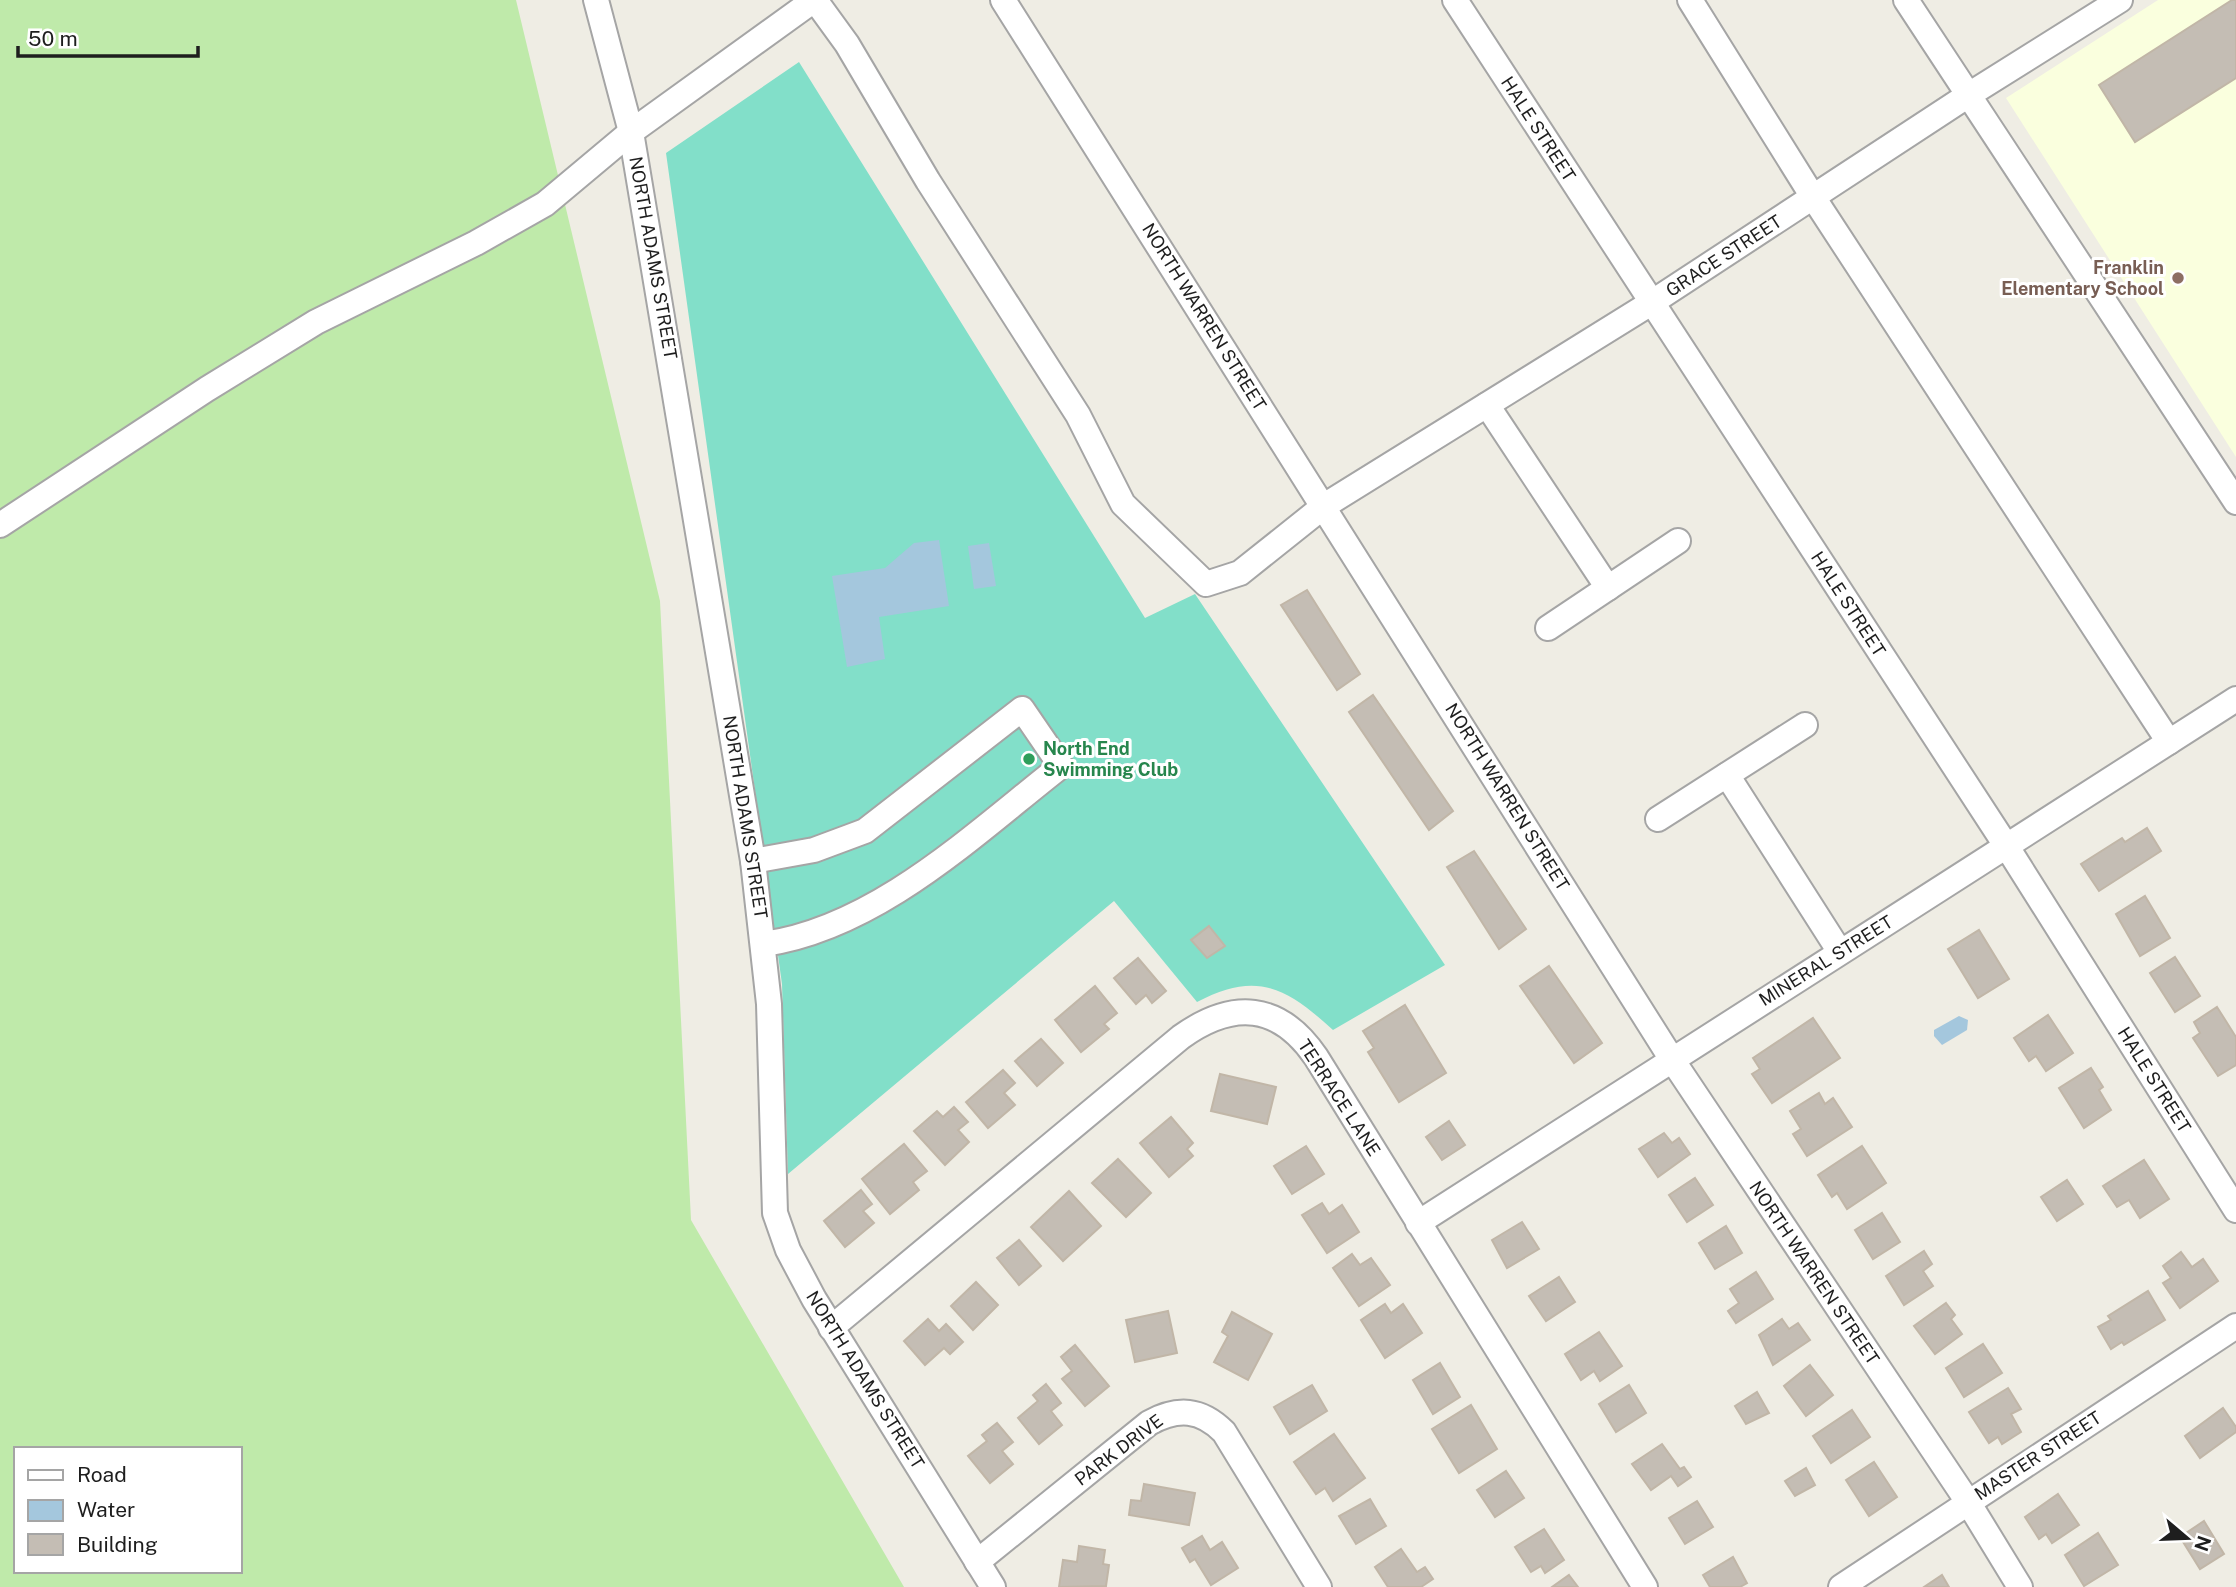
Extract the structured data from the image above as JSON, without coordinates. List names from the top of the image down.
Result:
{
  "streets": {
    "street": [
      "HALE STREET",
      "GRACE STREET",
      "NORTH ADAMS STREET",
      "NORTH WARREN STREET",
      "MINERAL STREET",
      "TERRACE LANE",
      "PARK DRIVE",
      "MASTER STREET"
    ]
  },
  "crossings": [
    ["HALE STREET", "GRACE STREET"],
    ["HALE STREET", "MINERAL STREET"],
    ["GRACE STREET", "NORTH WARREN STREET"],
    ["NORTH ADAMS STREET", "TERRACE LANE"],
    ["NORTH ADAMS STREET", "PARK DRIVE"],
    ["NORTH WARREN STREET", "MINERAL STREET"],
    ["NORTH WARREN STREET", "MASTER STREET"],
    ["MINERAL STREET", "TERRACE LANE"]
  ],
  "places": ["Franklin Elementary School", "North End Swimming Club"],
  "legend": ["Road", "Water", "Building"],
  "scale_bar": "50 m",
  "north": "right"
}
